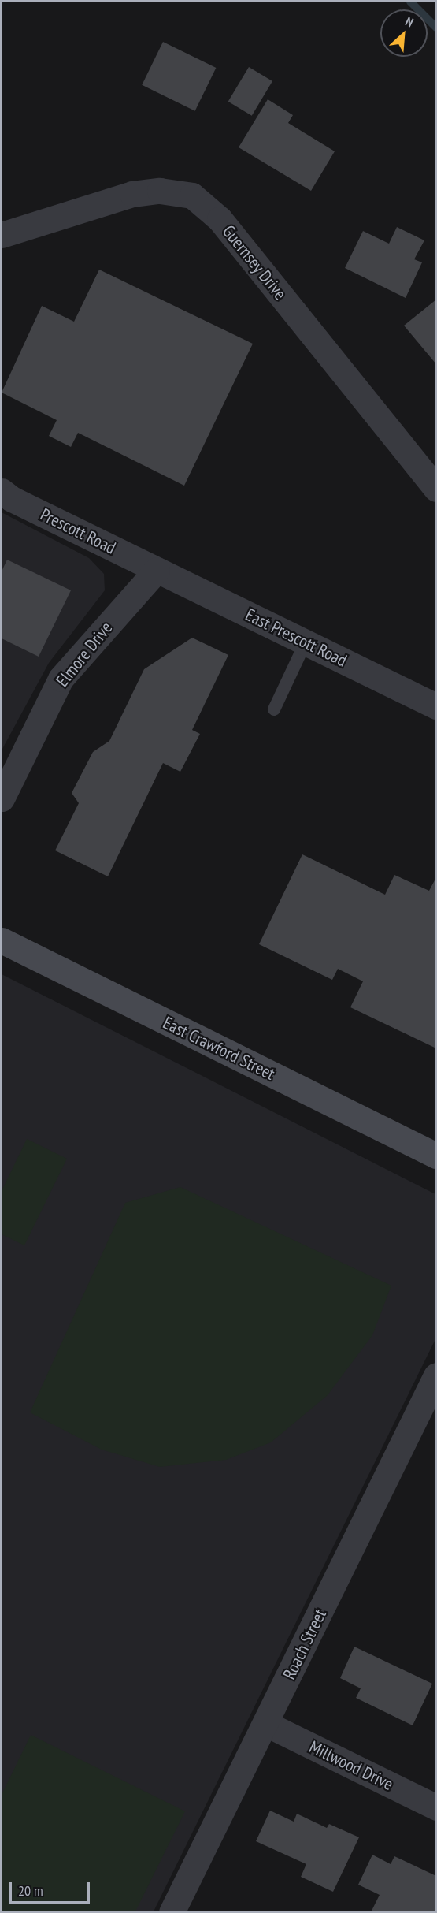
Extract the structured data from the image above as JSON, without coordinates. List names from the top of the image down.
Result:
{
  "streets": {
    "main road": ["East Crawford Street"],
    "street": [
      "Guernsey Drive",
      "Prescott Road",
      "East Prescott Road",
      "Elmore Drive",
      "Roach Street",
      "Millwood Drive"
    ]
  },
  "crossings": [
    ["Prescott Road", "East Prescott Road"],
    ["Prescott Road", "Elmore Drive"],
    ["East Prescott Road", "Elmore Drive"],
    ["Roach Street", "Millwood Drive"]
  ],
  "scale_bar": "20 m",
  "north": "top right"
}
